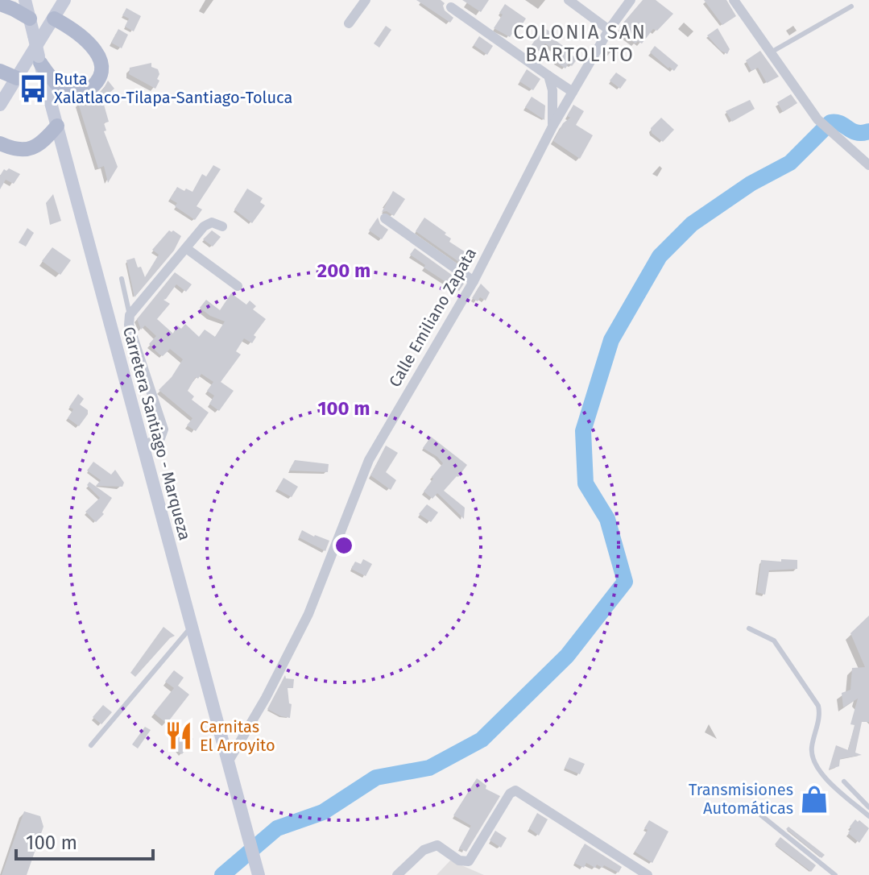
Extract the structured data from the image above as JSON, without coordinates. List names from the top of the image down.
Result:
{
  "streets": {
    "main road": ["Carretera Santiago - Marqueza"],
    "street": ["Calle Emiliano Zapata"]
  },
  "crossings": [
    ["Calle Emiliano Zapata", "Carretera Santiago - Marqueza"]
  ],
  "districts": ["COLONIA SAN BARTOLITO"],
  "places": {
    "bus stop": ["Ruta Xalatlaco-Tilapa-Santiago-Toluca"],
    "restaurant": ["Carnitas El Arroyito"],
    "shop": ["Transmisiones Automáticas"]
  },
  "scale_bar": "100 m",
  "rings": ["200 m", "100 m"]
}
